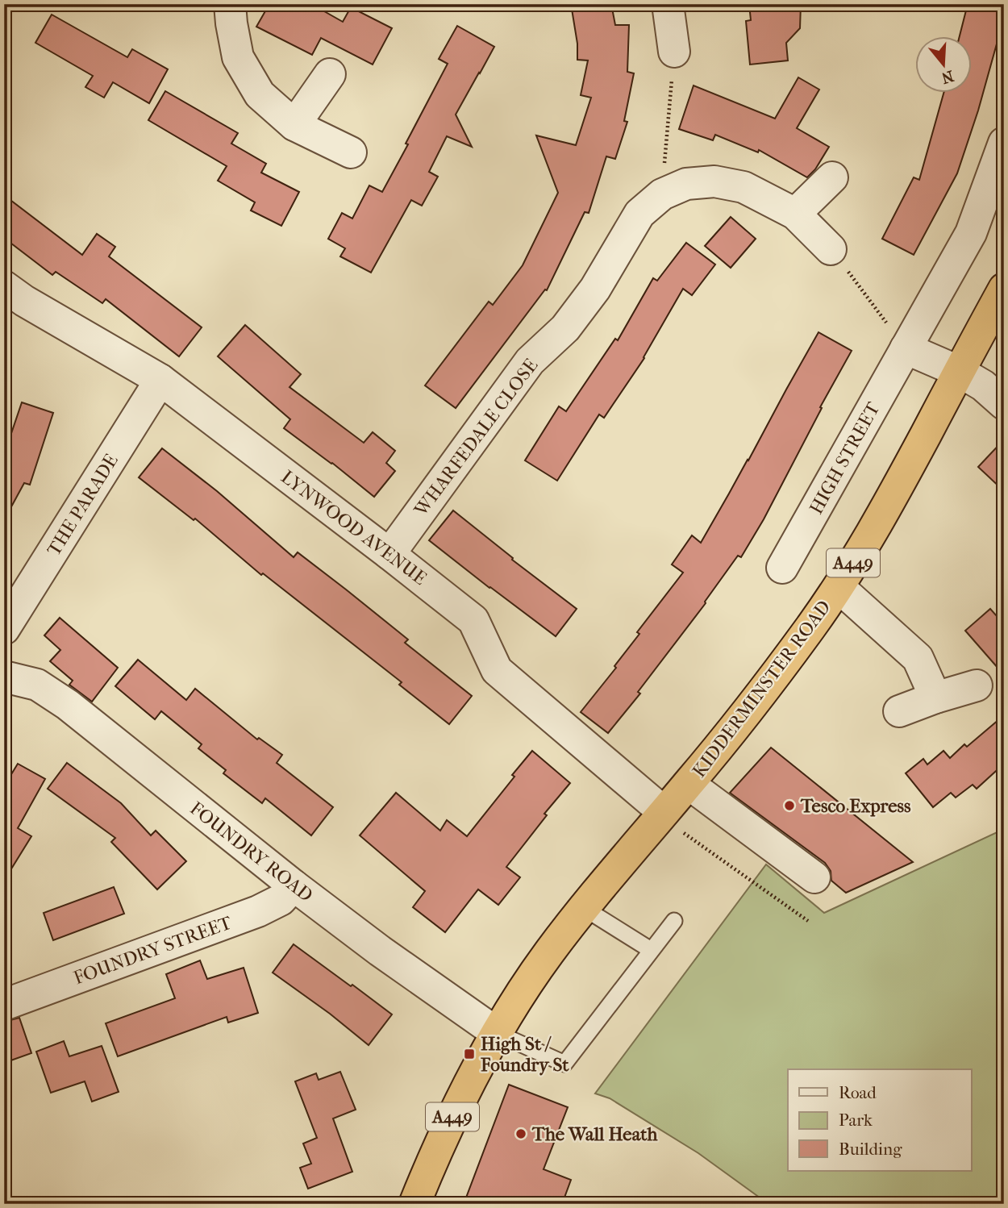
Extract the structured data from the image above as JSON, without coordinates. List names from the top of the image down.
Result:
{
  "streets": {
    "highway": ["A449", "KIDDERMINSTER ROAD"],
    "street": [
      "WHARFEDALE CLOSE",
      "HIGH STREET",
      "THE PARADE",
      "LYNWOOD AVENUE",
      "FOUNDRY ROAD",
      "FOUNDRY STREET"
    ]
  },
  "crossings": [
    ["WHARFEDALE CLOSE", "LYNWOOD AVENUE"],
    ["THE PARADE", "LYNWOOD AVENUE"],
    ["LYNWOOD AVENUE", "KIDDERMINSTER ROAD"],
    ["A449", "KIDDERMINSTER ROAD"],
    ["A449", "FOUNDRY ROAD"],
    ["KIDDERMINSTER ROAD", "FOUNDRY ROAD"],
    ["FOUNDRY ROAD", "FOUNDRY STREET"]
  ],
  "places": {
    "other": ["Tesco Express", "The Wall Heath"],
    "transit": ["High St / Foundry St"]
  },
  "legend": ["Road", "Park", "Building"],
  "north": "bottom"
}
